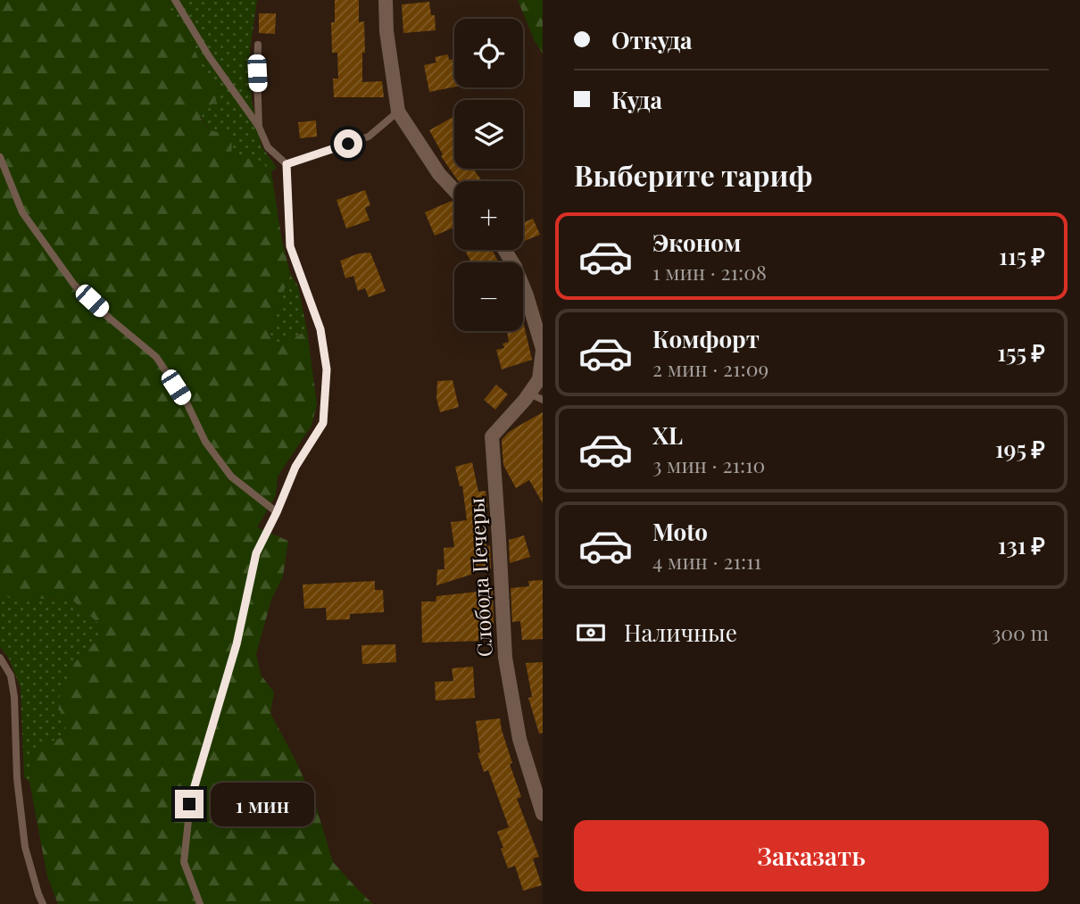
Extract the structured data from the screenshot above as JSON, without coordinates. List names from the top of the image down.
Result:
{
  "streets": {
    "street": ["Слобода Печеры"]
  },
  "page": {
    "banner": ["Откуда", "Куда"],
    "map_buttons": ["+", "−"],
    "heading": "Выберите тариф",
    "list": [
      {
        "name": "Эконом",
        "note": "1 мин · 21:08",
        "value": "115 ₽"
      },
      {
        "name": "Комфорт",
        "note": "2 мин · 21:09",
        "value": "155 ₽"
      },
      {
        "name": "XL",
        "note": "3 мин · 21:10",
        "value": "195 ₽"
      },
      {
        "name": "Moto",
        "note": "4 мин · 21:11",
        "value": "131 ₽"
      }
    ],
    "pay": ["Наличные", "300 m"],
    "bubble": "1 мин",
    "buttons": "Заказать"
  }
}
